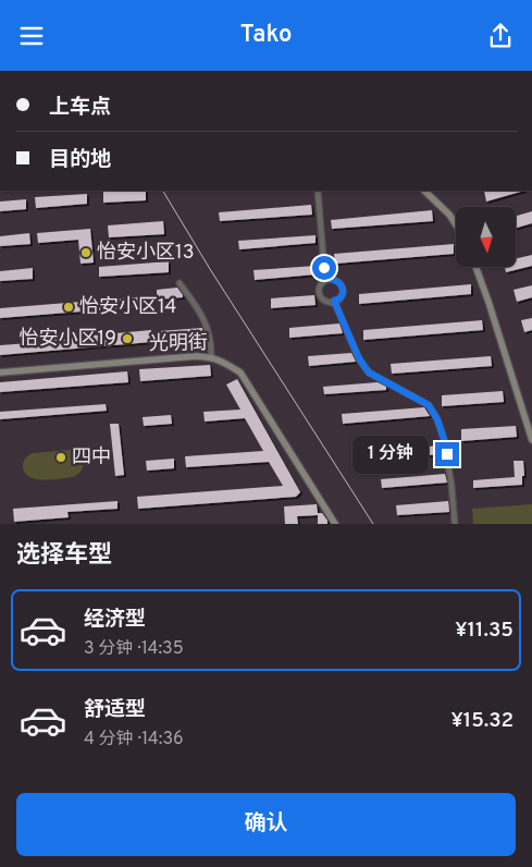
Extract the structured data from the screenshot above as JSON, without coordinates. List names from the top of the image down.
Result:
{
  "streets": {
    "main road": ["光明街"]
  },
  "places": [
    "怡安小区13",
    "怡安小区14",
    "怡安小区19",
    "四中"
  ],
  "north": "bottom",
  "page": {
    "header": "Tako",
    "banner": ["上车点", "目的地"],
    "bubble": "1 分钟",
    "heading": "选择车型",
    "list": [
      {
        "name": "经济型",
        "note": "3 分钟 · 14:35",
        "value": "¥11.35"
      },
      {
        "name": "舒适型",
        "note": "4 分钟 · 14:36",
        "value": "¥15.32"
      }
    ],
    "buttons": "确认"
  }
}
